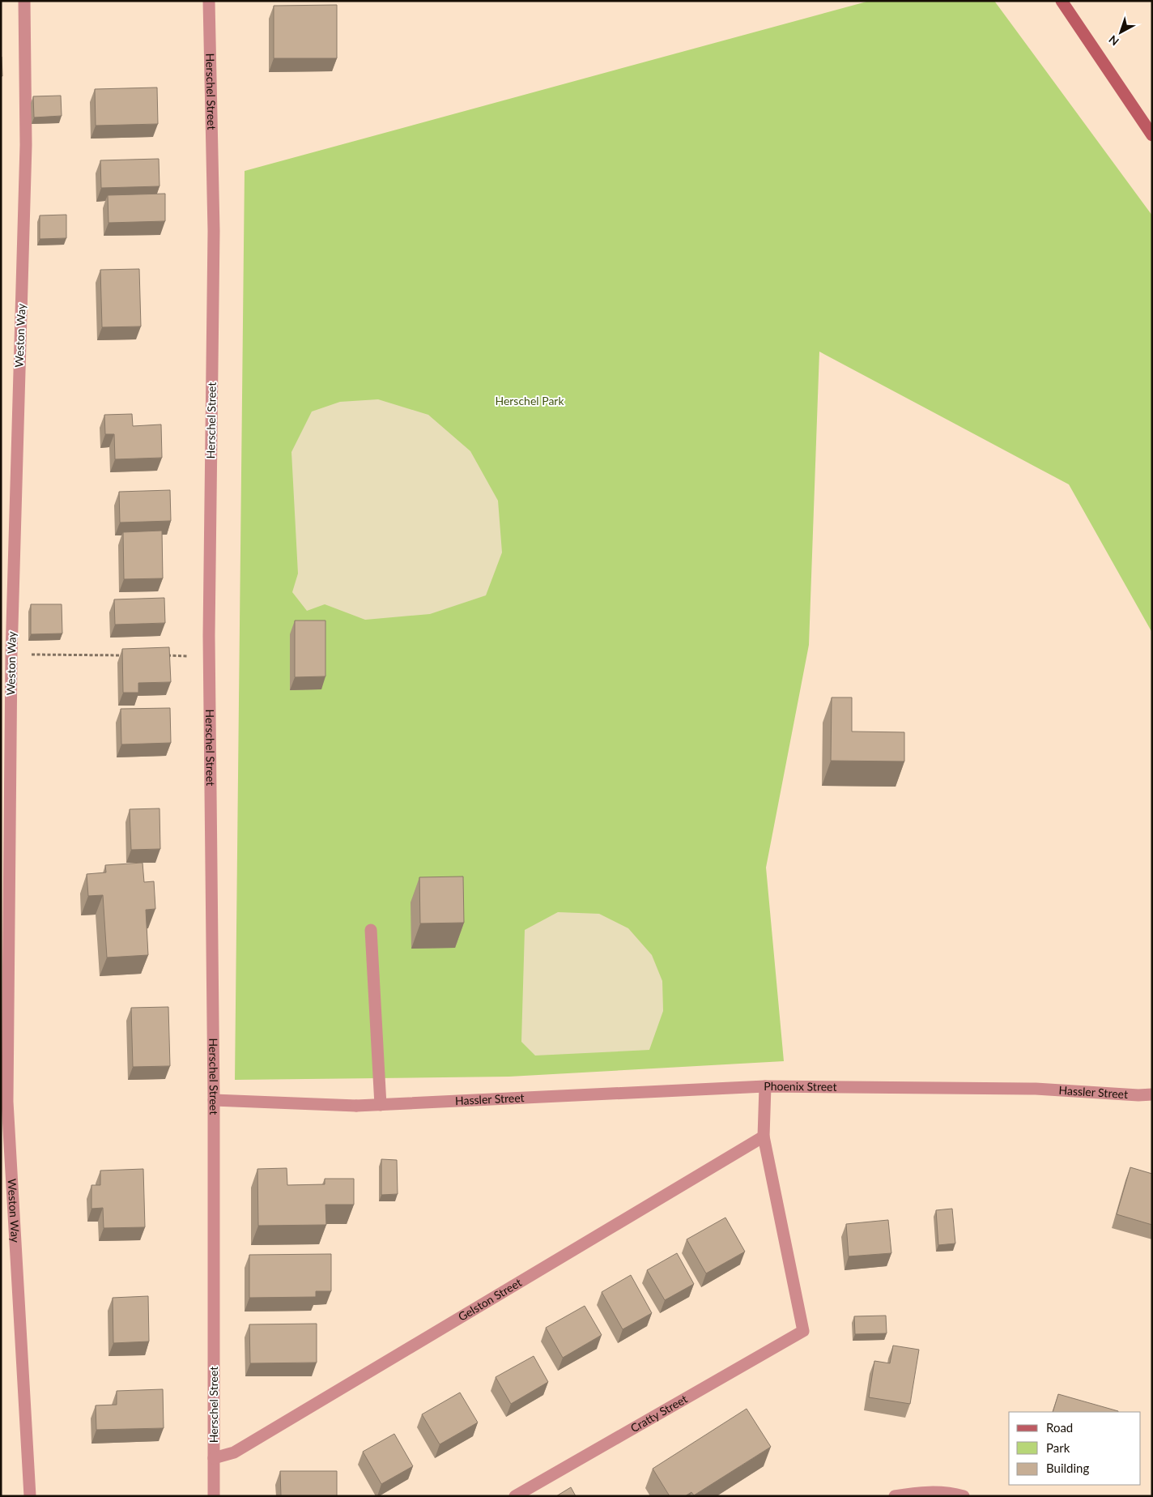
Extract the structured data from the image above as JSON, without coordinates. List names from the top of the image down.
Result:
{
  "streets": {
    "street": [
      "Herschel Street",
      "Weston Way",
      "Phoenix Street",
      "Hassler Street",
      "Gelston Street",
      "Cratty Street"
    ]
  },
  "crossings": [
    ["Herschel Street", "Hassler Street"],
    ["Herschel Street", "Gelston Street"],
    ["Phoenix Street", "Hassler Street"],
    ["Phoenix Street", "Gelston Street"],
    ["Phoenix Street", "Cratty Street"]
  ],
  "parks": ["Herschel Park"],
  "legend": ["Road", "Park", "Building"],
  "north": "bottom left"
}
